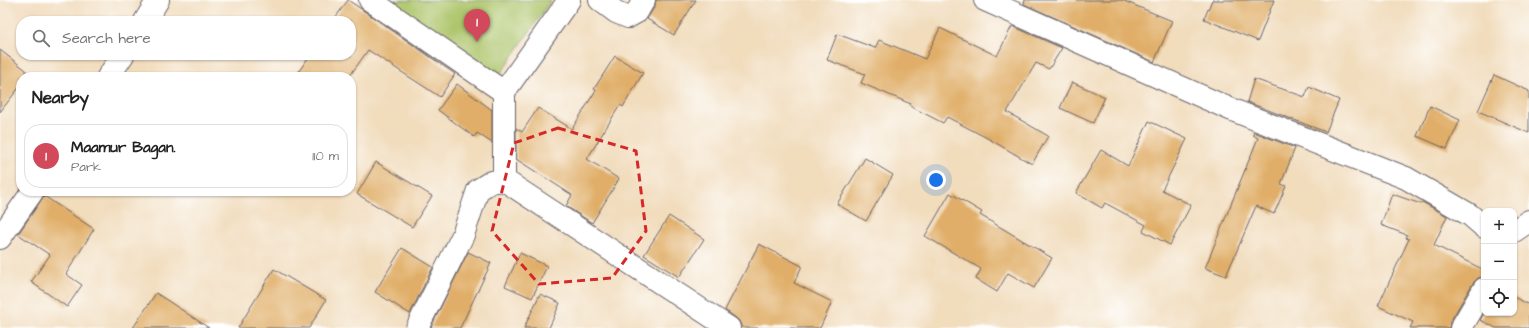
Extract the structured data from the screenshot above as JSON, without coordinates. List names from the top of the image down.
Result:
{
  "page": {
    "pins": "1",
    "search": "Search here",
    "heading": "Nearby",
    "list": [
      {
        "mark": "1",
        "name": "Maamur Bagan.",
        "note": "Park",
        "value": "110 m"
      }
    ],
    "map_buttons": ["+", "−"]
  }
}
